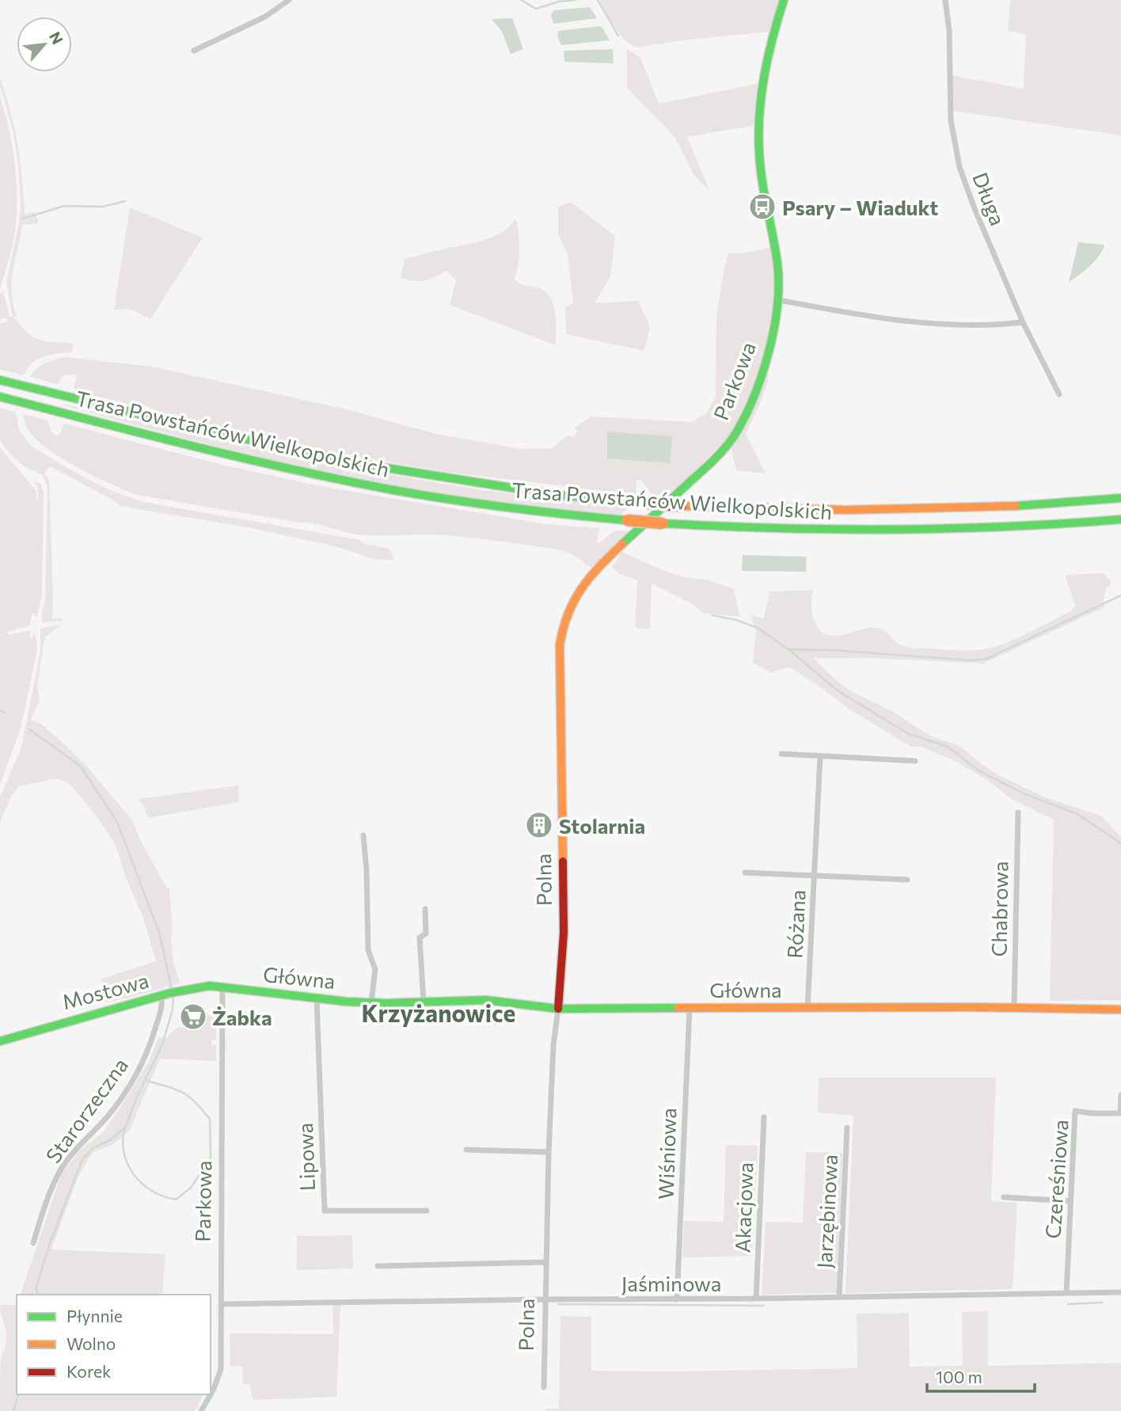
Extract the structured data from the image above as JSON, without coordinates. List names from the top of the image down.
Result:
{
  "streets": {
    "main road": [
      "Parkowa",
      "Trasa Powstańców Wielkopolskich",
      "Polna",
      "Główna",
      "Mostowa"
    ],
    "street": [
      "Długa",
      "Chabrowa",
      "Różana",
      "Starorzeczna",
      "Wiśniowa",
      "Lipowa",
      "Czereśniowa",
      "Akacjowa",
      "Jarzębinowa",
      "Jaśminowa"
    ]
  },
  "crossings": [
    ["Parkowa", "Polna"],
    ["Parkowa", "Główna"],
    ["Parkowa", "Mostowa"],
    ["Parkowa", "Jaśminowa"],
    ["Polna", "Główna"],
    ["Polna", "Jaśminowa"],
    ["Chabrowa", "Główna"],
    ["Różana", "Główna"],
    ["Główna", "Mostowa"],
    ["Główna", "Wiśniowa"],
    ["Główna", "Lipowa"],
    ["Mostowa", "Starorzeczna"],
    ["Wiśniowa", "Jaśminowa"],
    ["Czereśniowa", "Jaśminowa"],
    ["Akacjowa", "Jaśminowa"],
    ["Jarzębinowa", "Jaśminowa"]
  ],
  "districts": ["Krzyżanowice"],
  "places": {
    "bus stop": ["Psary – Wiadukt"],
    "building": ["Stolarnia"],
    "supermarket": ["Żabka"]
  },
  "legend": ["Płynnie", "Wolno", "Korek"],
  "scale_bar": "100 m",
  "north": "top right"
}
